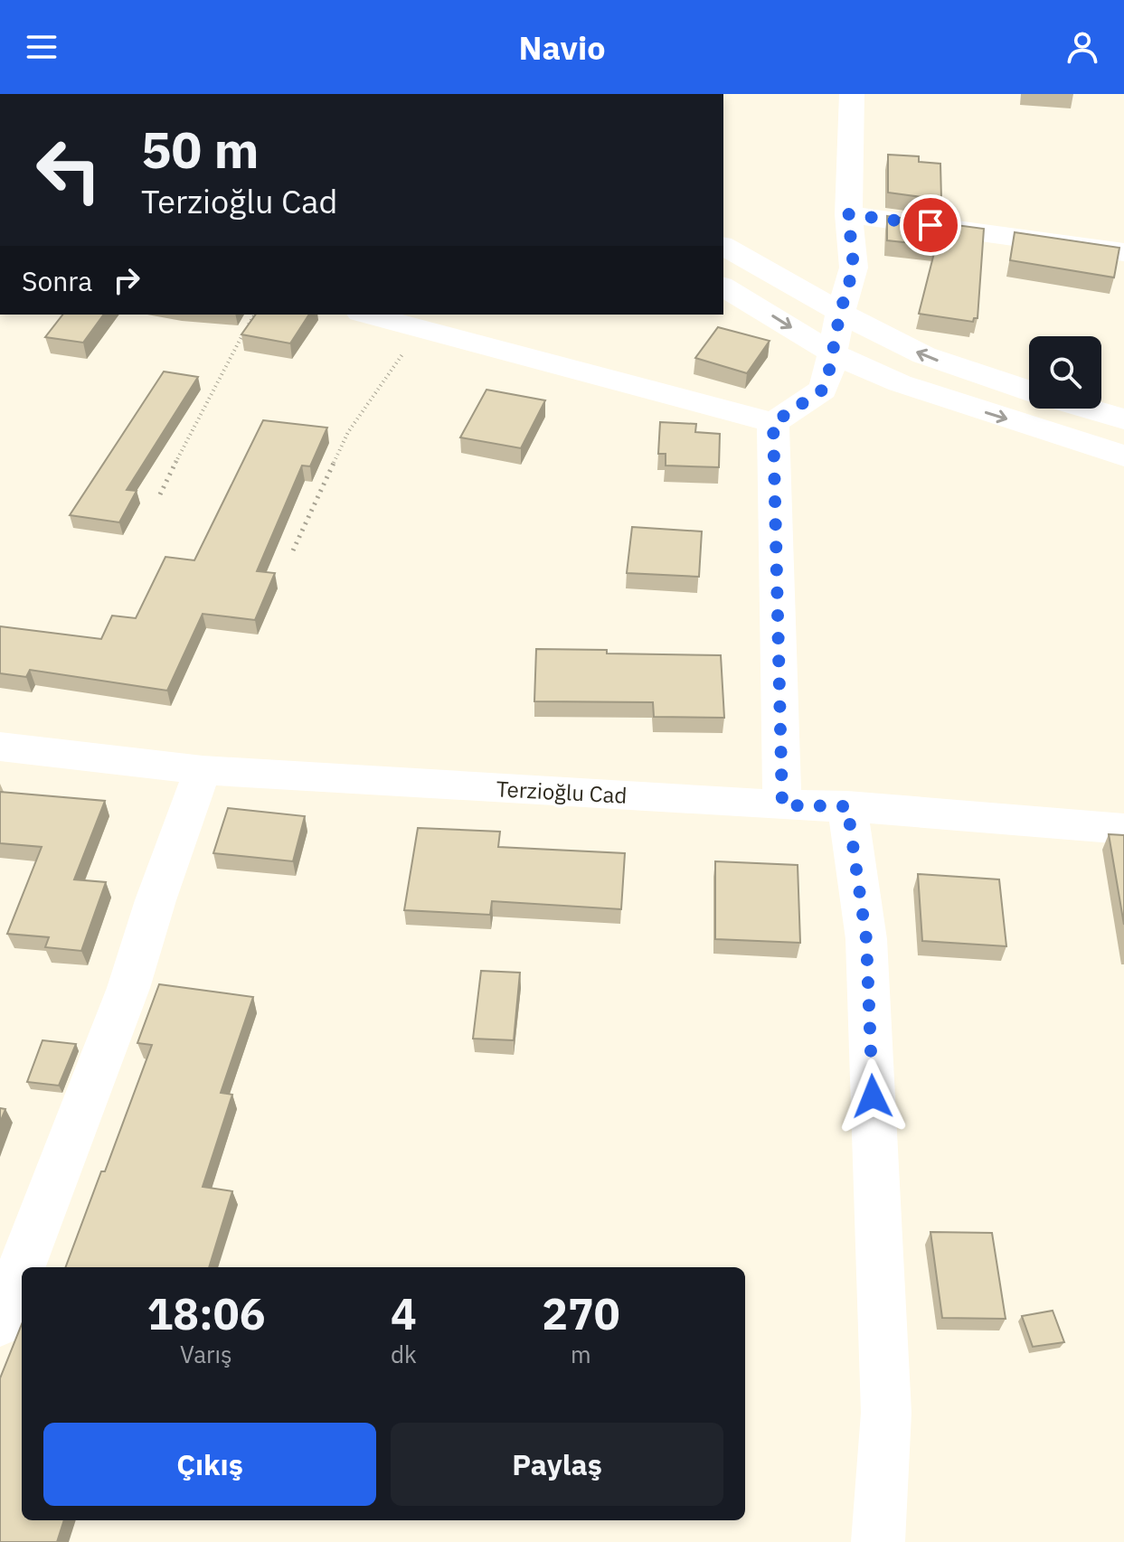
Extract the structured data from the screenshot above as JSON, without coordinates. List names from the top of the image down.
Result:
{
  "streets": {
    "street": ["Terzioğlu Cad"]
  },
  "page": {
    "header": "Navio",
    "turn": ["50 m", "Terzioğlu Cad"],
    "then": "Sonra",
    "eta": [
      "18:06",
      "Varış",
      "4",
      "dk",
      "270",
      "m"
    ],
    "buttons": ["Çıkış", "Paylaş"]
  }
}
